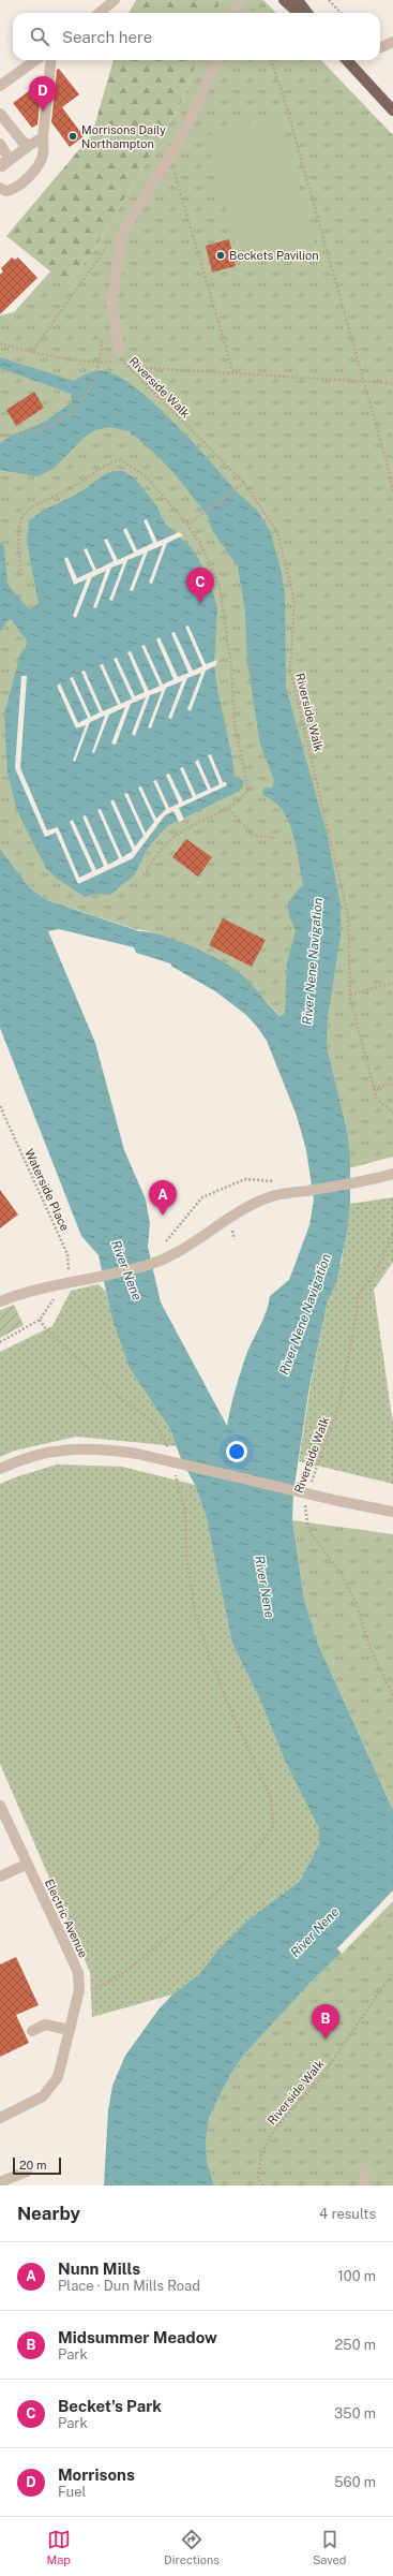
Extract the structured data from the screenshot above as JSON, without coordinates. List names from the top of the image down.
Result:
{
  "streets": {
    "street": ["Electric Avenue"],
    "path": ["Riverside Walk", "Waterside Place"]
  },
  "water": ["River Nene Navigation", "River Nene"],
  "places": ["Morrisons Daily Northampton", "Beckets Pavilion"],
  "scale_bar": "20 m",
  "page": {
    "search": "Search here",
    "pins": [
      "D",
      "C",
      "A",
      "B"
    ],
    "scale": "20 m",
    "heading": ["Nearby", "4 results"],
    "list": [
      {
        "mark": "A",
        "name": "Nunn Mills",
        "note": "Place · Dun Mills Road",
        "value": "100 m"
      },
      {
        "mark": "B",
        "name": "Midsummer Meadow",
        "note": "Park",
        "value": "250 m"
      },
      {
        "mark": "C",
        "name": "Becket's Park",
        "note": "Park",
        "value": "350 m"
      },
      {
        "mark": "D",
        "name": "Morrisons",
        "note": "Fuel",
        "value": "560 m"
      }
    ],
    "nav": ["Map", "Directions", "Saved"]
  }
}
